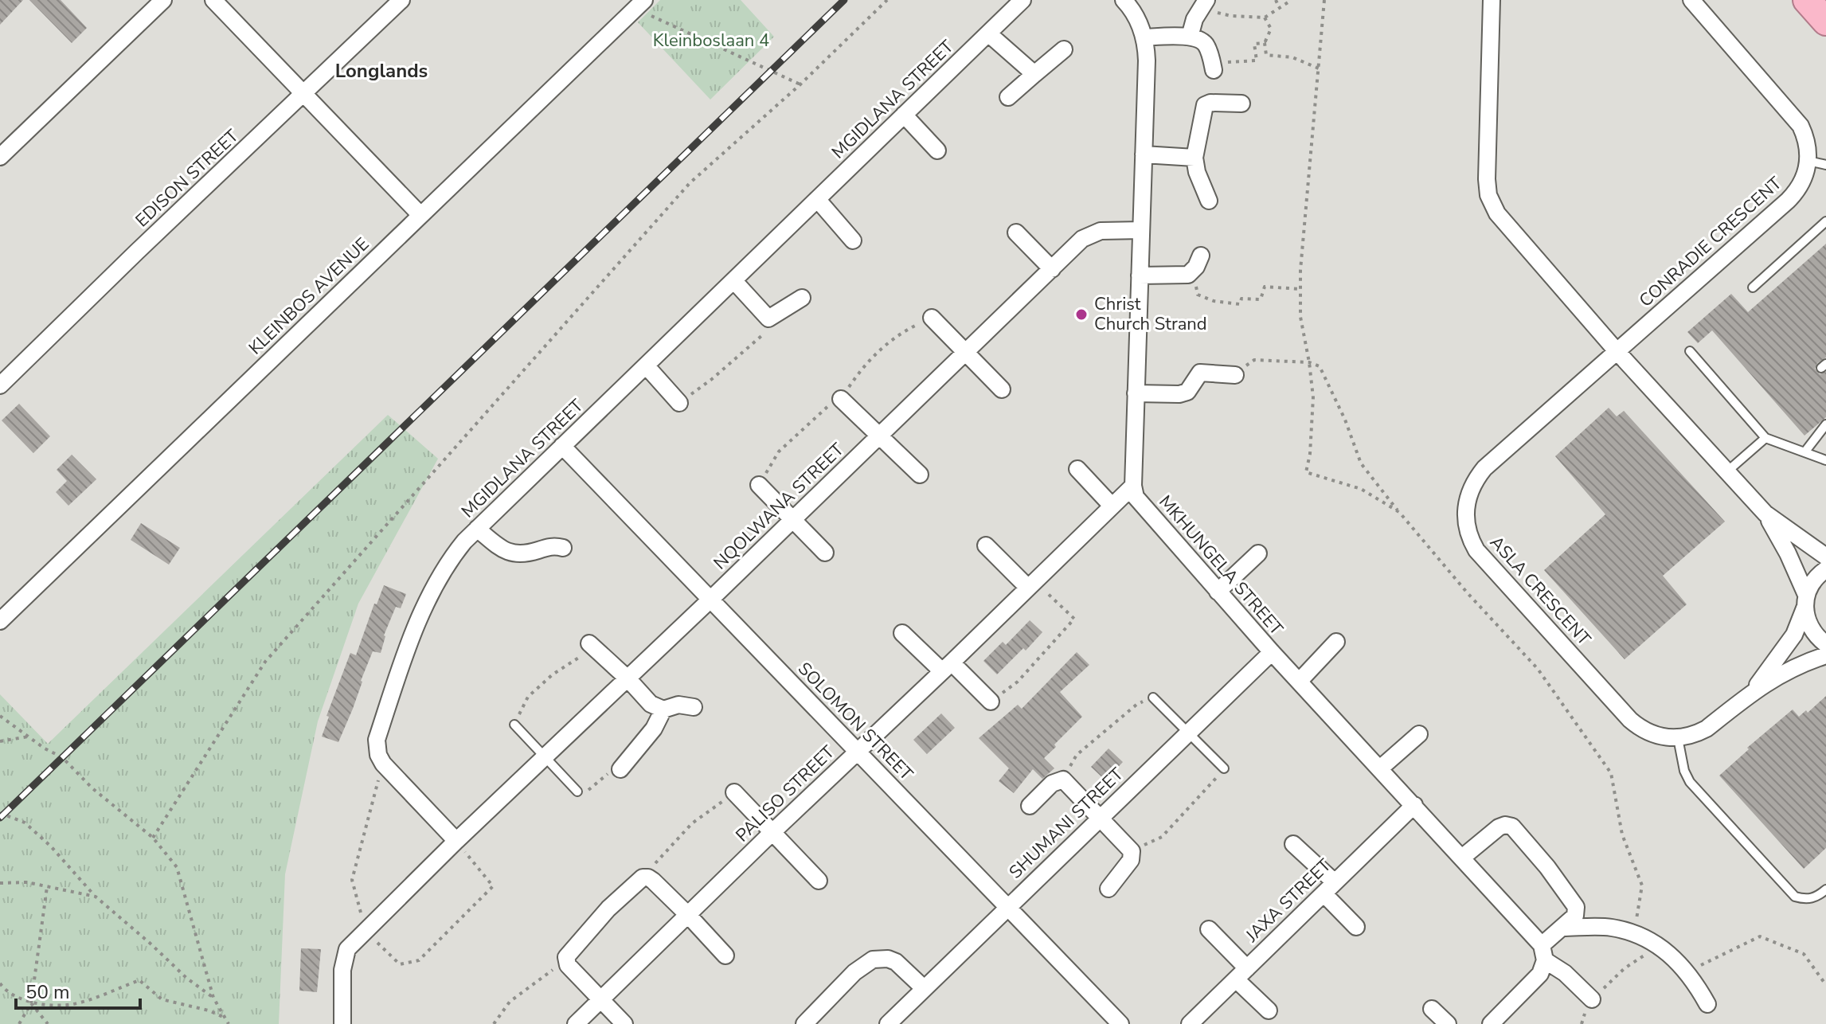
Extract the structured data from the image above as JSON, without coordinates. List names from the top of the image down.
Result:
{
  "streets": {
    "street": [
      "MGIDLANA STREET",
      "EDISON STREET",
      "CONRADIE CRESCENT",
      "KLEINBOS AVENUE",
      "NQOLWANA STREET",
      "MKHUNGELA STREET",
      "ASLA CRESCENT",
      "SOLOMON STREET",
      "PALISO STREET",
      "SHUMANI STREET",
      "JAXA STREET"
    ]
  },
  "crossings": [
    ["MGIDLANA STREET", "NQOLWANA STREET"],
    ["MGIDLANA STREET", "SOLOMON STREET"],
    ["CONRADIE CRESCENT", "ASLA CRESCENT"],
    ["NQOLWANA STREET", "SOLOMON STREET"],
    ["MKHUNGELA STREET", "PALISO STREET"],
    ["MKHUNGELA STREET", "SHUMANI STREET"],
    ["MKHUNGELA STREET", "JAXA STREET"],
    ["SOLOMON STREET", "PALISO STREET"],
    ["SOLOMON STREET", "SHUMANI STREET"]
  ],
  "districts": ["Longlands"],
  "parks": ["Kleinboslaan 4"],
  "places": ["Christ Church Strand"],
  "scale_bar": "50 m"
}
